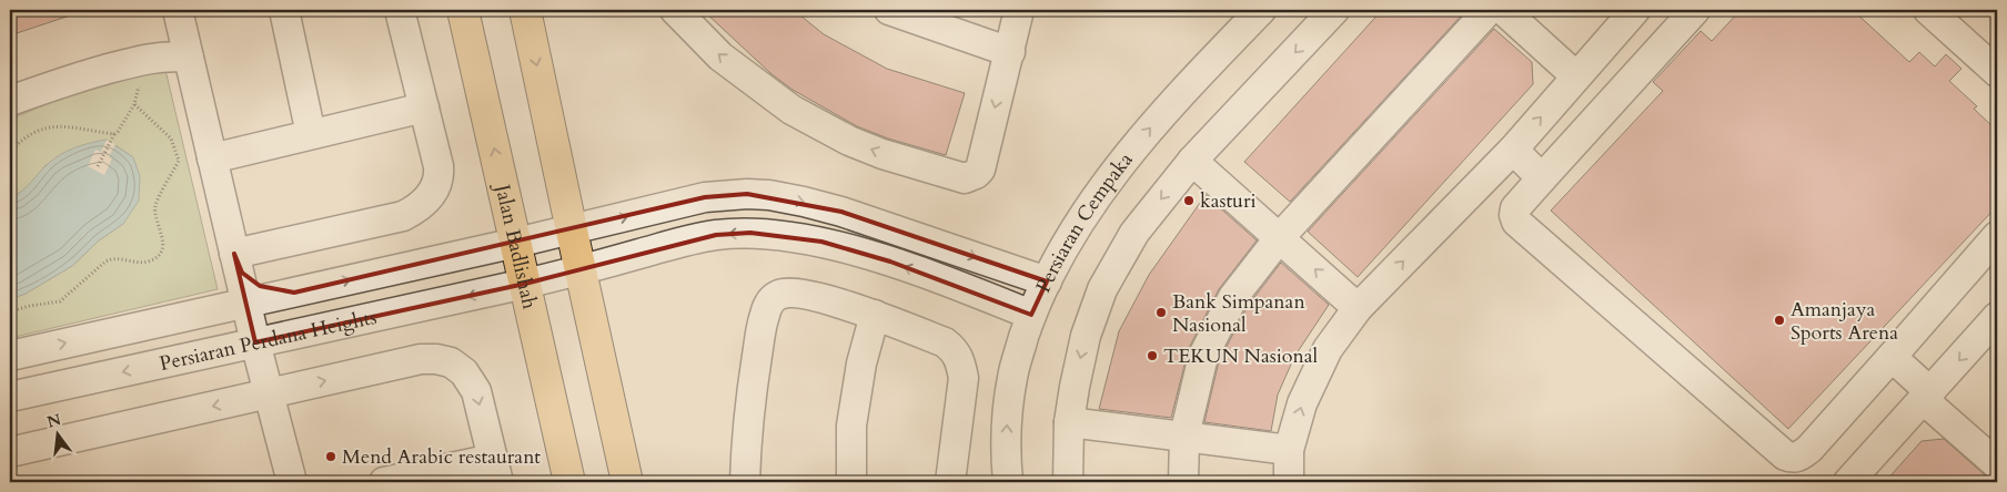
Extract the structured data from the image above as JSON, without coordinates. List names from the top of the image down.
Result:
{
  "streets": {
    "main road": ["Jalan Badlishah"],
    "street": ["Persiaran Cempaka", "Persiaran Perdana Heights"]
  },
  "crossings": [
    ["Persiaran Cempaka", "Persiaran Perdana Heights"],
    ["Jalan Badlishah", "Persiaran Perdana Heights"]
  ],
  "places": [
    "kasturi",
    "Bank Simpanan Nasional",
    "Amanjaya Sports Arena",
    "TEKUN Nasional",
    "Mend Arabic restaurant"
  ],
  "north": "top"
}
